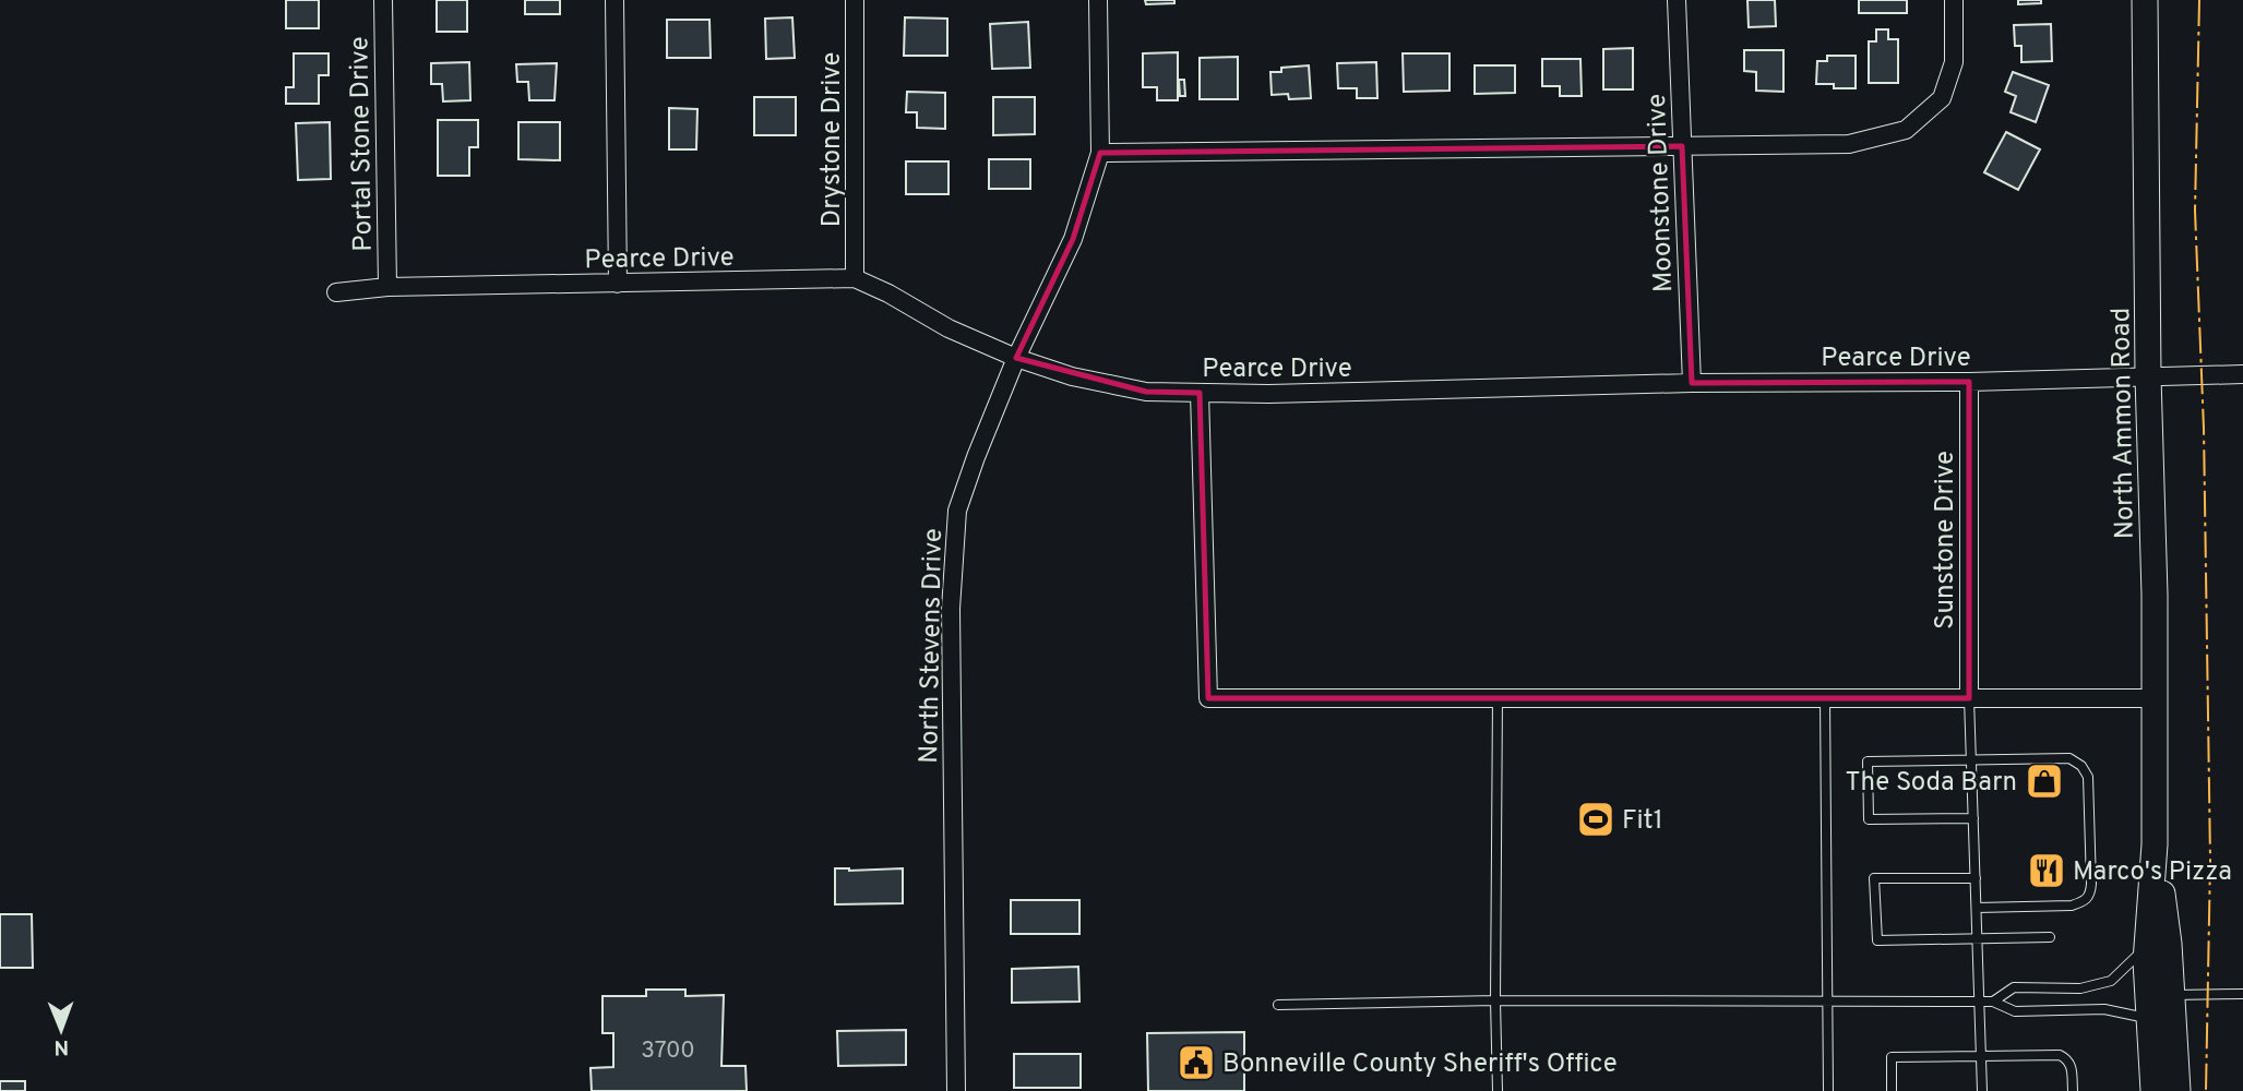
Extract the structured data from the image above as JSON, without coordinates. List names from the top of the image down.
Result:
{
  "streets": {
    "main road": ["North Ammon Road"],
    "street": [
      "Drystone Drive",
      "Portal Stone Drive",
      "Moonstone Drive",
      "Pearce Drive",
      "Sunstone Drive",
      "North Stevens Drive"
    ]
  },
  "crossings": [
    ["Drystone Drive", "Pearce Drive"],
    ["Portal Stone Drive", "Pearce Drive"],
    ["Moonstone Drive", "Pearce Drive"],
    ["Pearce Drive", "North Ammon Road"],
    ["Pearce Drive", "Sunstone Drive"],
    ["Pearce Drive", "North Stevens Drive"]
  ],
  "places": {
    "shop": ["The Soda Barn"],
    "sports": ["Fit1"],
    "restaurant": ["Marco's Pizza"],
    "public building": ["Bonneville County Sheriff's Office"]
  },
  "house_numbers": ["3700"],
  "north": "bottom"
}
